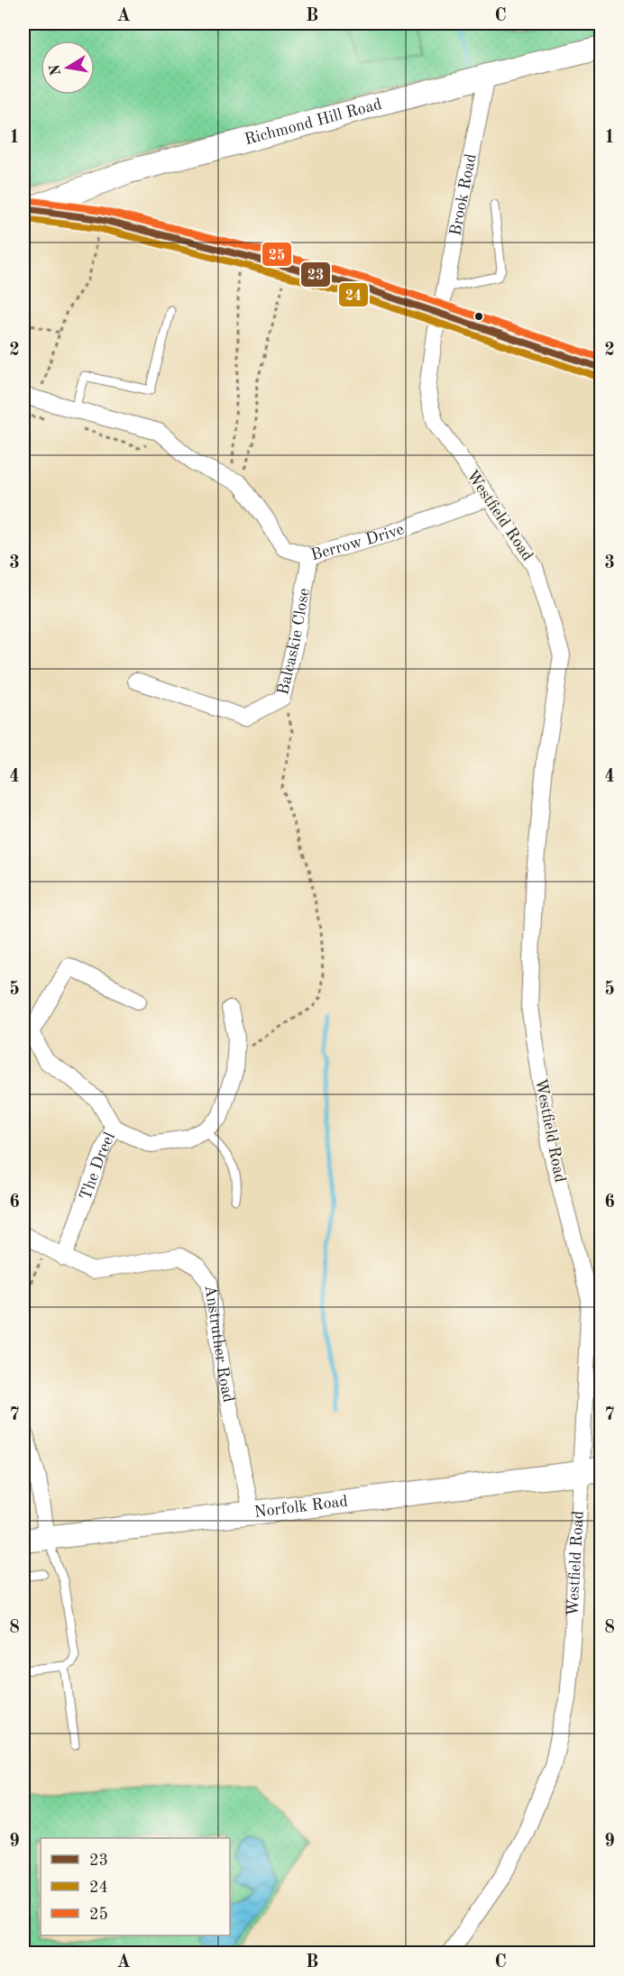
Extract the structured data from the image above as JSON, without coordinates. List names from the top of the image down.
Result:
{
  "streets": {
    "main road": ["Richmond Hill Road", "Norfolk Road"],
    "street": [
      "Brook Road",
      "Westfield Road",
      "Berrow Drive",
      "Balcaskie Close",
      "The Dreel",
      "Anstruther Road"
    ]
  },
  "crossings": [
    ["Richmond Hill Road", "Brook Road"],
    ["Brook Road", "Westfield Road"],
    ["Westfield Road", "Berrow Drive"],
    ["Westfield Road", "Norfolk Road"],
    ["Berrow Drive", "Balcaskie Close"],
    ["The Dreel", "Anstruther Road"],
    ["Anstruther Road", "Norfolk Road"]
  ],
  "lines": ["transit line 25", "transit line 23", "transit line 24"],
  "legend": ["23", "24", "25"],
  "north": "left",
  "grid": {
    "columns": ["A", "B", "C"],
    "rows": [
      "1",
      "2",
      "3",
      "4",
      "5",
      "6",
      "7",
      "8",
      "9"
    ]
  }
}
